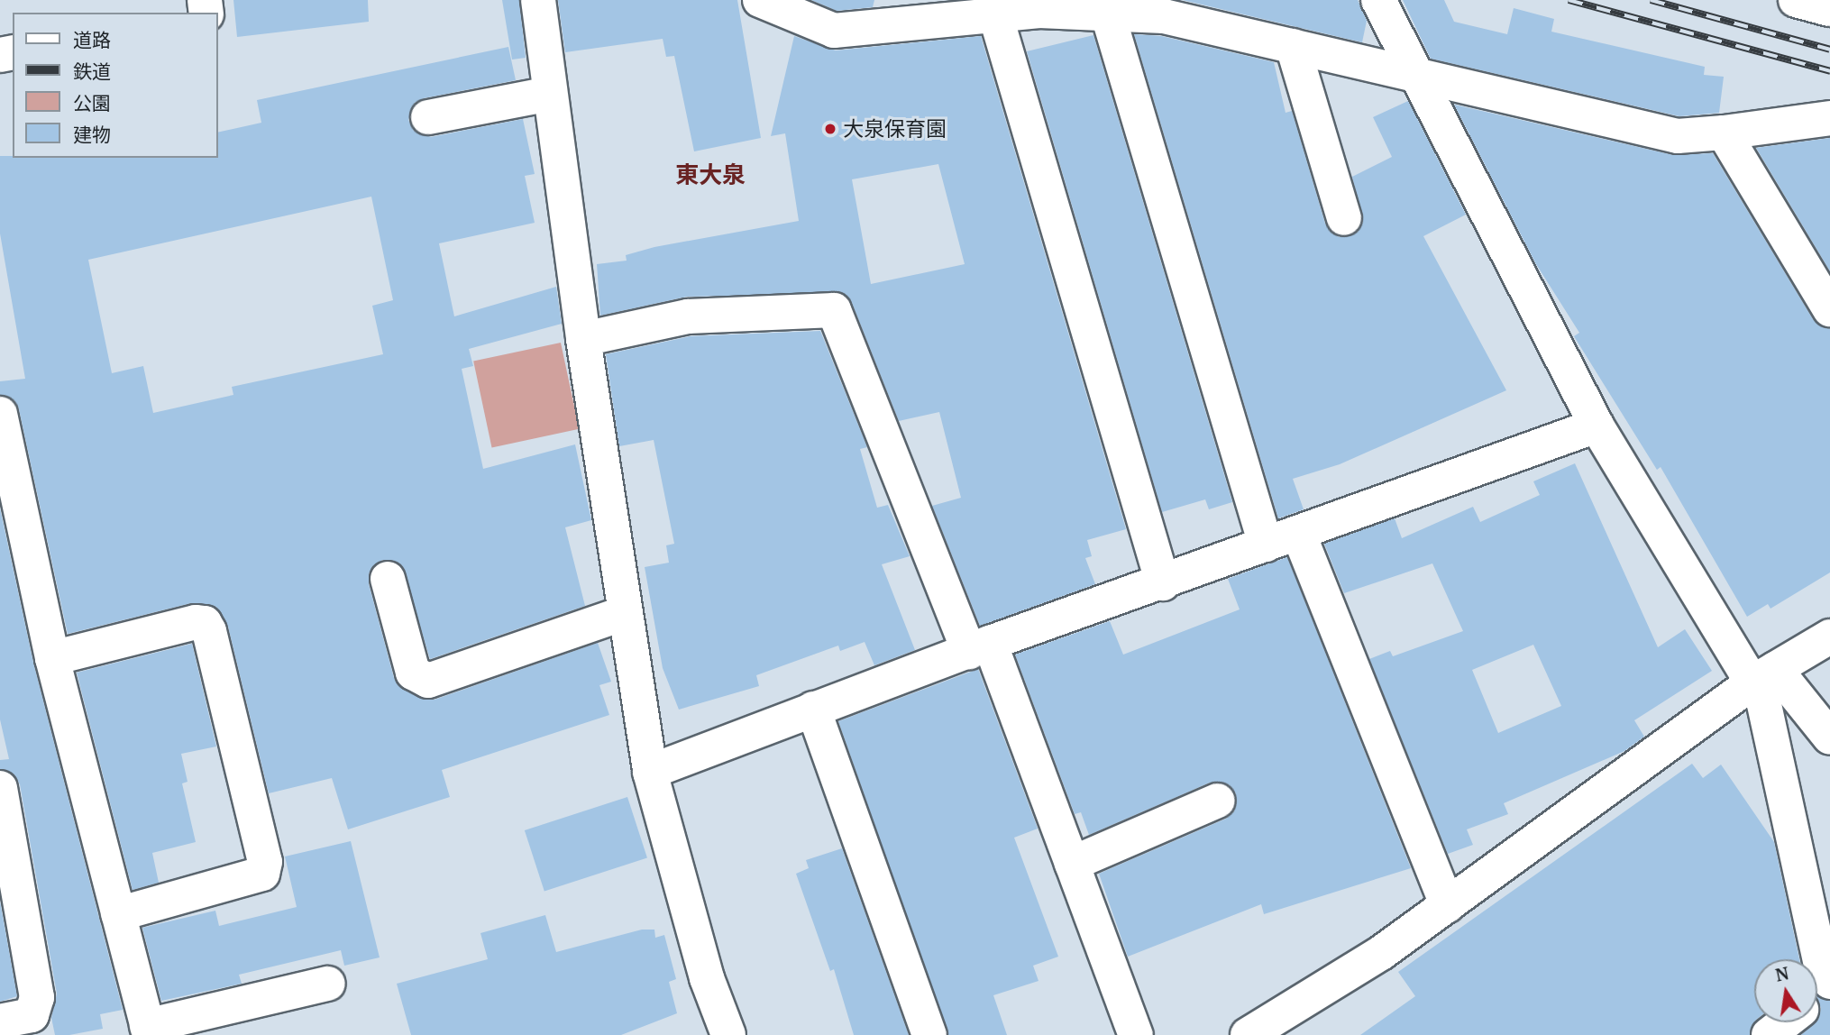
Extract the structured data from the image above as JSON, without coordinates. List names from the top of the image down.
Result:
{
  "districts": ["東大泉"],
  "places": ["大泉保育園"],
  "legend": [
    "道路",
    "鉄道",
    "公園",
    "建物"
  ],
  "north": "top"
}
